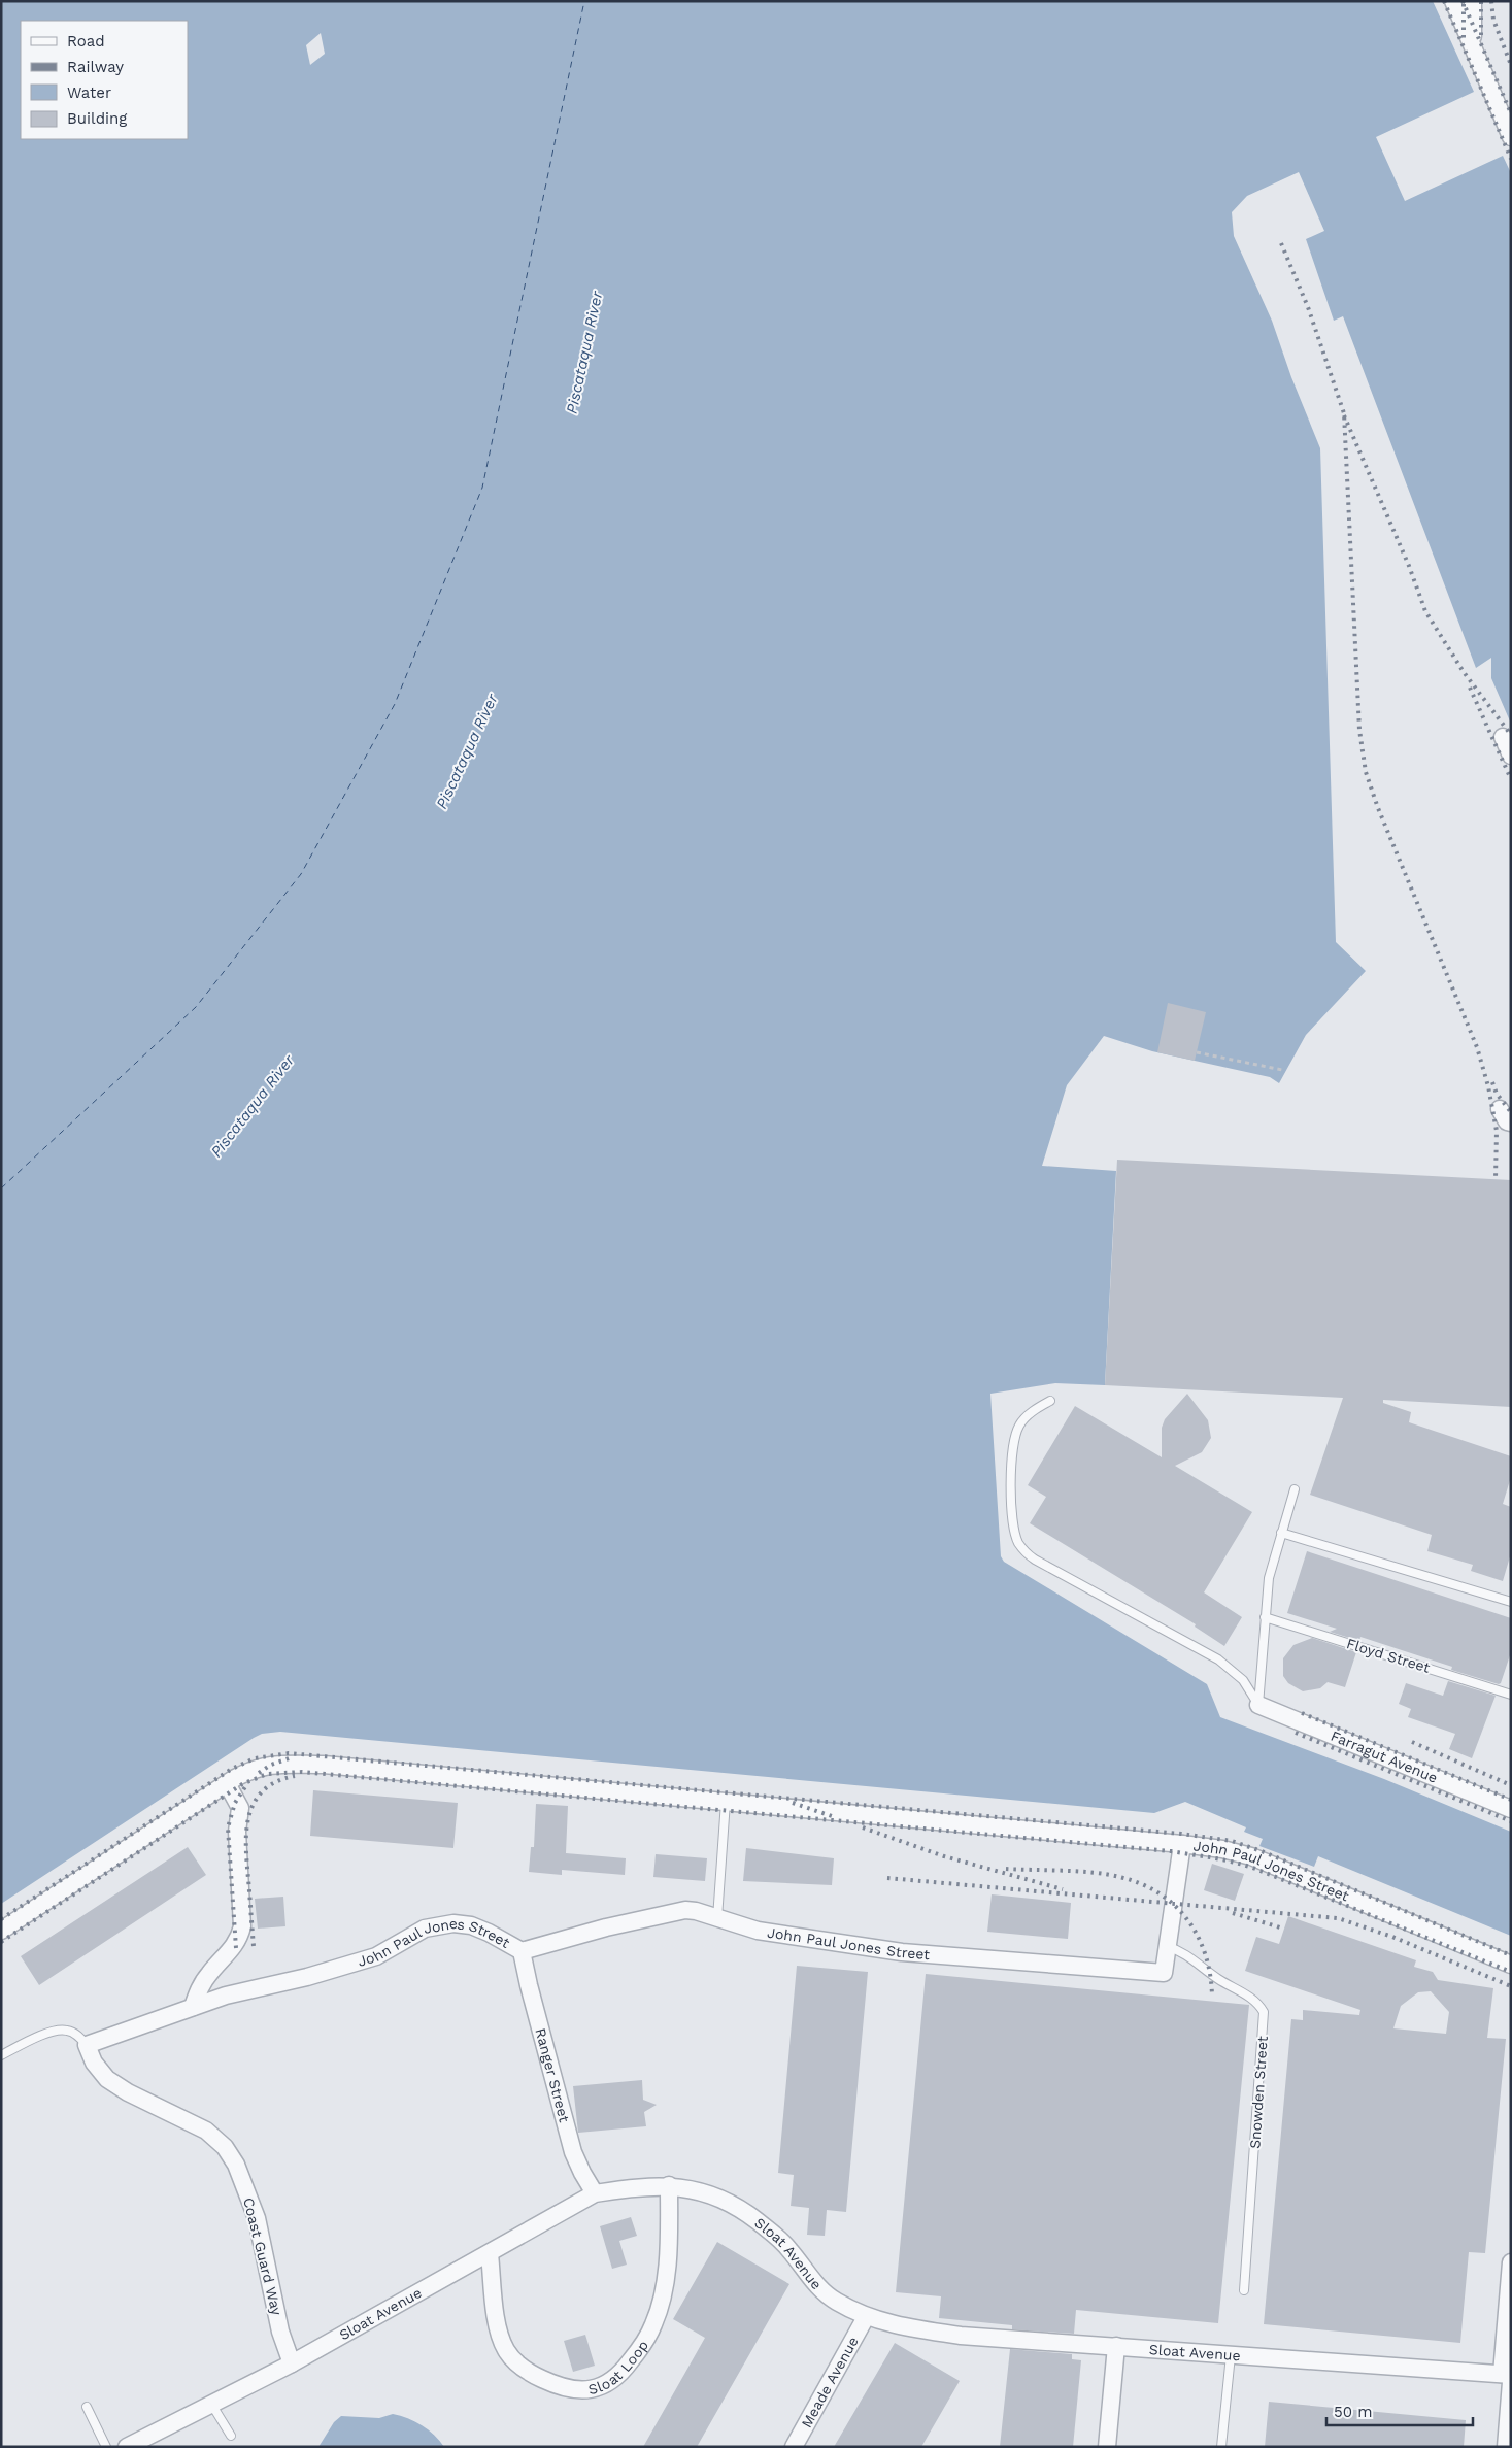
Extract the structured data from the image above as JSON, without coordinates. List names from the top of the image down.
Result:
{
  "streets": {
    "street": [
      "Farragut Avenue",
      "John Paul Jones Street",
      "Ranger Street",
      "Sloat Avenue",
      "Coast Guard Way",
      "Sloat Loop",
      "Meade Avenue"
    ],
    "lane": ["Floyd Street", "Snowden Street"]
  },
  "crossings": [
    ["John Paul Jones Street", "Ranger Street"],
    ["John Paul Jones Street", "Snowden Street"],
    ["John Paul Jones Street", "Coast Guard Way"],
    ["Ranger Street", "Sloat Avenue"],
    ["Sloat Avenue", "Coast Guard Way"],
    ["Sloat Avenue", "Sloat Loop"],
    ["Sloat Avenue", "Meade Avenue"]
  ],
  "water": ["Piscataqua River"],
  "legend": [
    "Road",
    "Railway",
    "Water",
    "Building"
  ],
  "scale_bar": "50 m"
}
